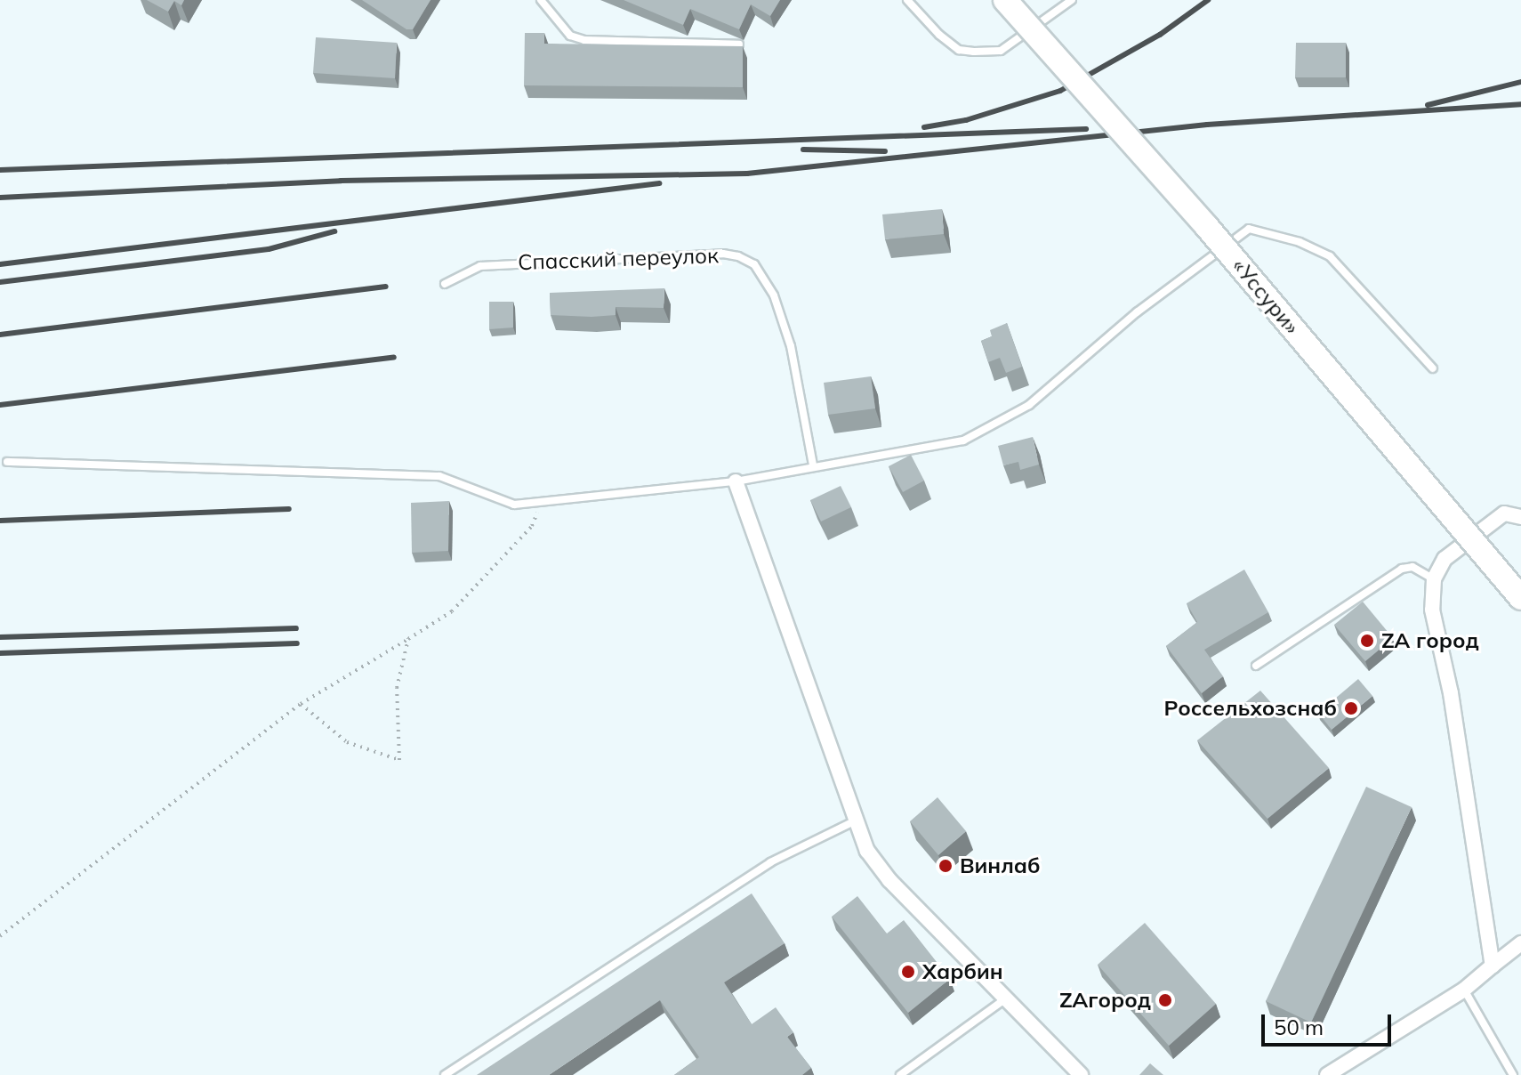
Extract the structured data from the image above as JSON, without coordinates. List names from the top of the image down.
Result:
{
  "streets": {
    "highway": ["«Уссури»"],
    "lane": ["Спасский переулок"]
  },
  "places": [
    "ZA город",
    "Россельхозснаб",
    "Винлаб",
    "Харбин",
    "ZAгород"
  ],
  "scale_bar": "50 m"
}
